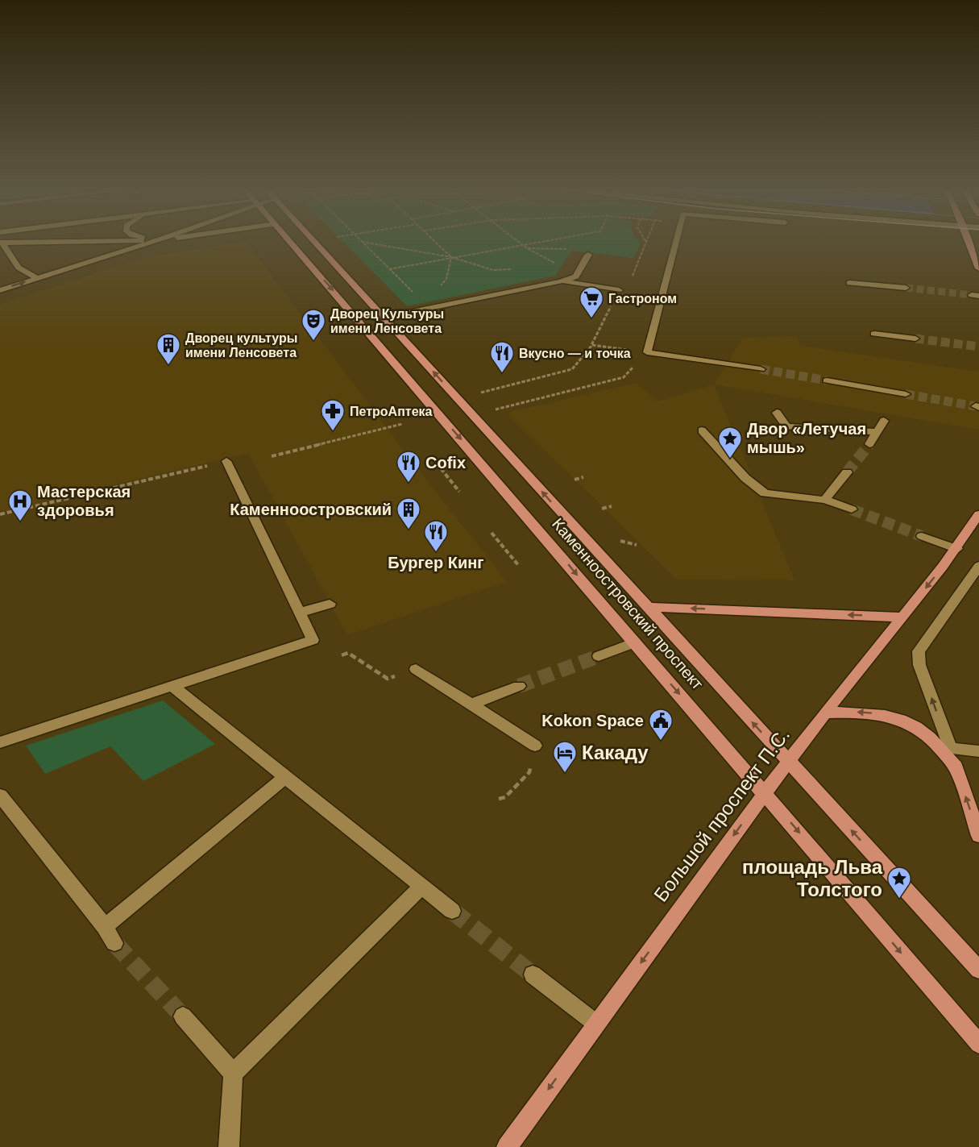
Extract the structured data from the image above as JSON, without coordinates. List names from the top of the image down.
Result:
{
  "streets": {
    "main road": ["Каменноостровский проспект", "Большой проспект П.С."]
  },
  "crossings": [
    ["Каменноостровский проспект", "Большой проспект П.С."]
  ],
  "one_way": ["Большой проспект П.С."],
  "places": {
    "supermarket": ["Гастроном"],
    "theatre": ["Дворец Культуры имени Ленсовета"],
    "building": ["Дворец культуры имени Ленсовета", "Каменноостровский"],
    "restaurant": ["Вкусно — и точка", "Cofix", "Бургер Кинг"],
    "pharmacy": ["ПетроАптека"],
    "place": ["Двор «Летучая мышь»", "площадь Льва Толстого"],
    "hospital": ["Мастерская здоровья"],
    "public building": ["Kokon Space"],
    "hotel": ["Какаду"]
  }
}
